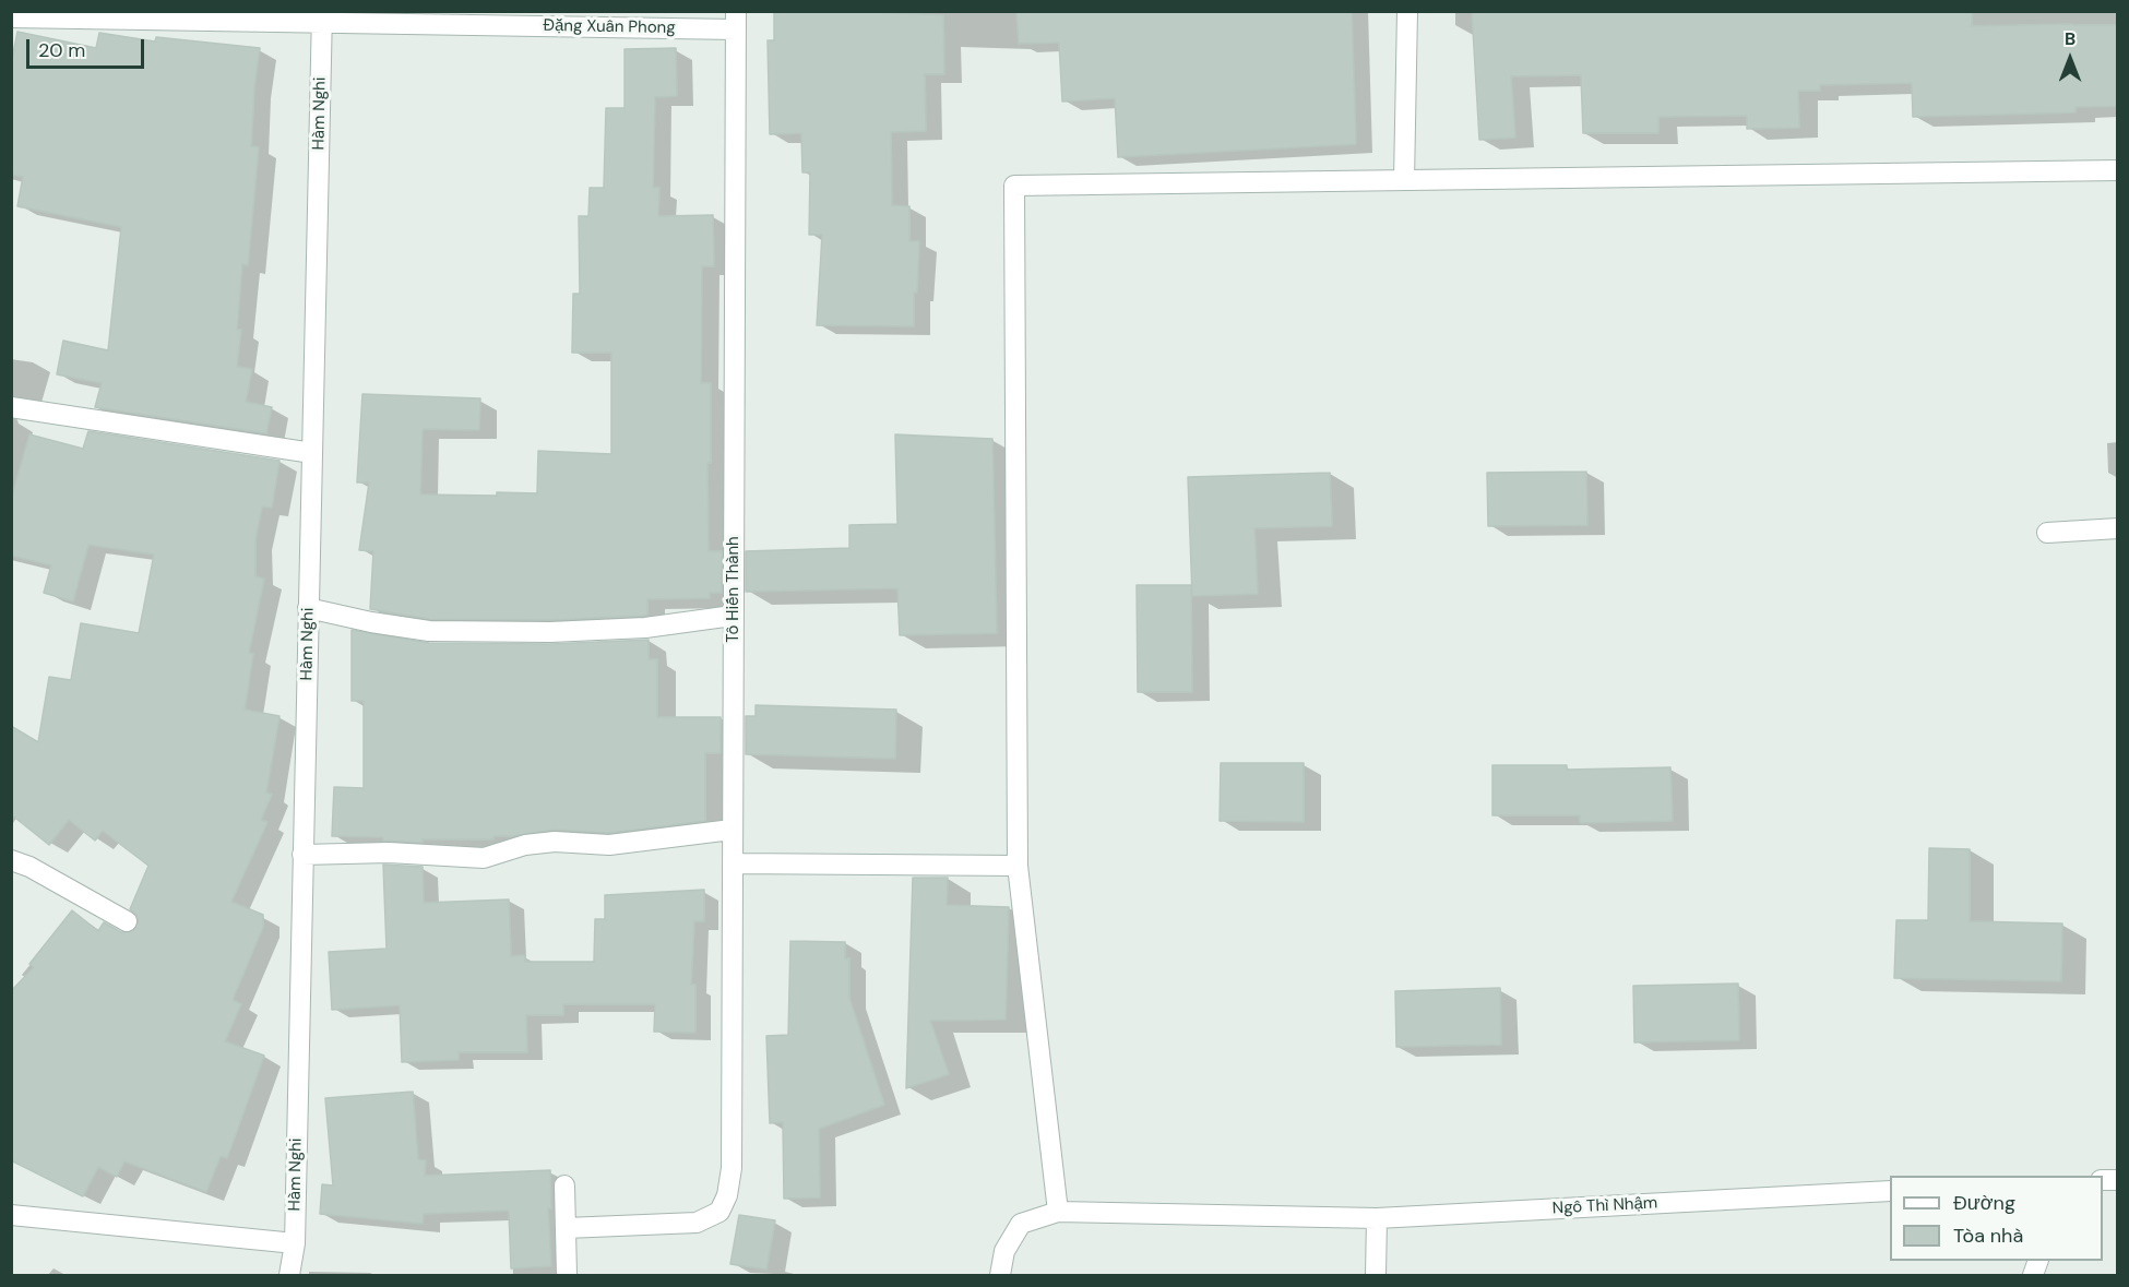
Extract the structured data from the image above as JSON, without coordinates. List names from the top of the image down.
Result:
{
  "streets": {
    "street": [
      "Đặng Xuân Phong",
      "Hàm Nghi",
      "Tô Hiến Thành",
      "Ngô Thì Nhậm"
    ]
  },
  "crossings": [
    ["Đặng Xuân Phong", "Hàm Nghi"],
    ["Đặng Xuân Phong", "Tô Hiến Thành"]
  ],
  "legend": ["Đường", "Tòa nhà"],
  "scale_bar": "20 m",
  "north": "top"
}
